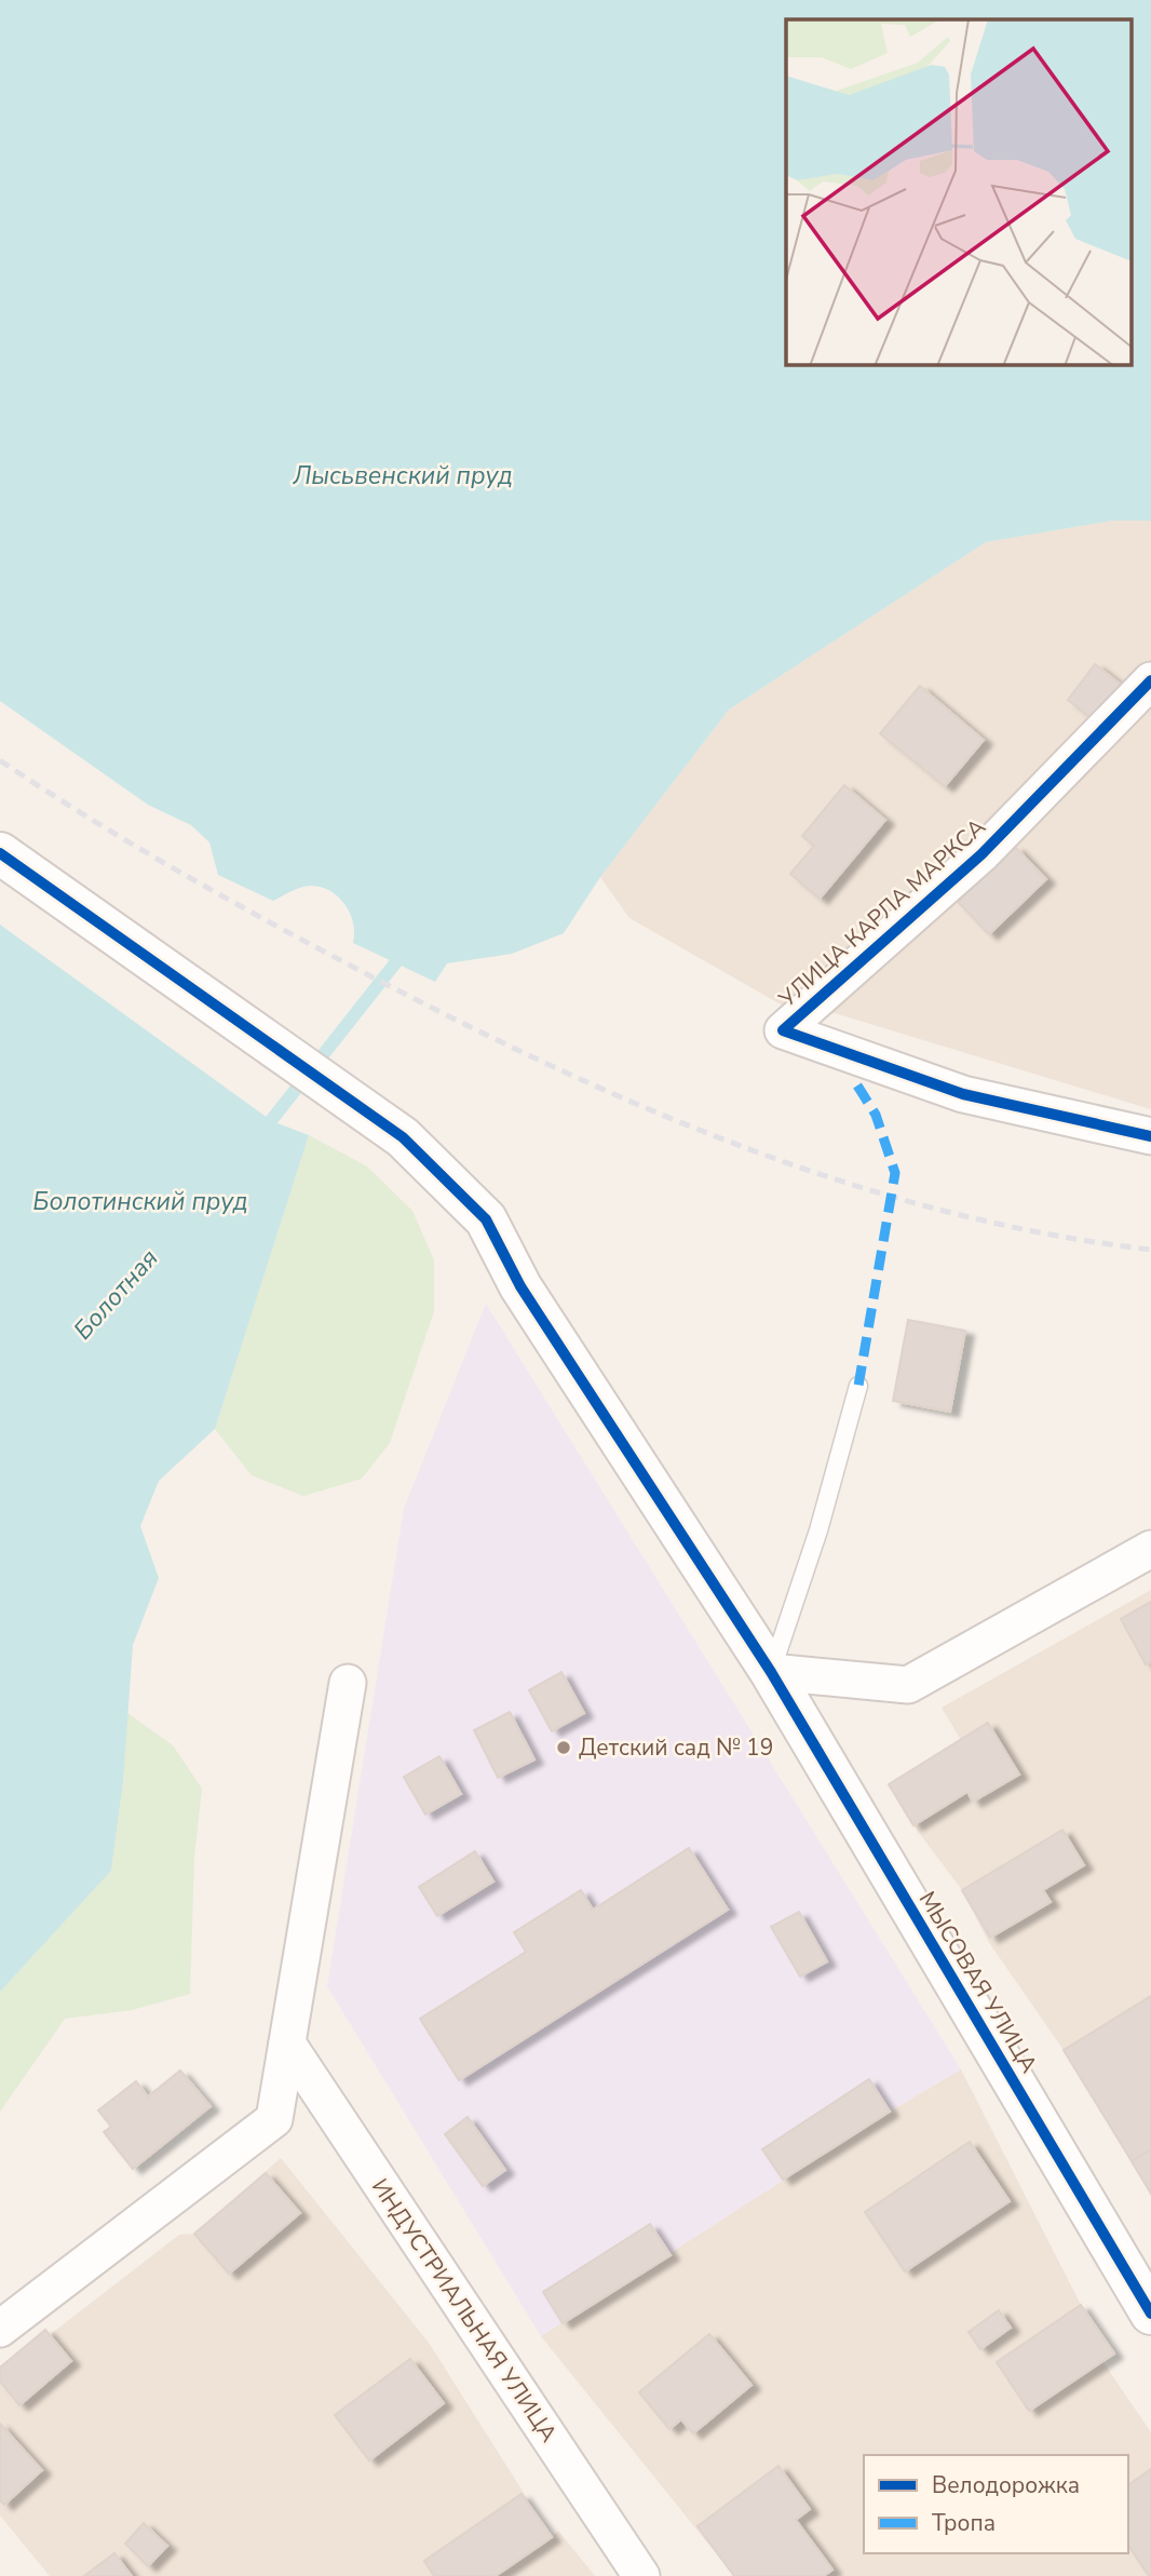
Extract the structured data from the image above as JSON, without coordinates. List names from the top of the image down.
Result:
{
  "streets": {
    "street": ["УЛИЦА КАРЛА МАРКСА", "МЫСОВАЯ УЛИЦА", "ИНДУСТРИАЛЬНАЯ УЛИЦА"]
  },
  "water": ["Лысьвенский пруд", "Болотинский пруд", "Болотная"],
  "places": ["Детский сад № 19"],
  "legend": ["Велодорожка", "Тропа"]
}
